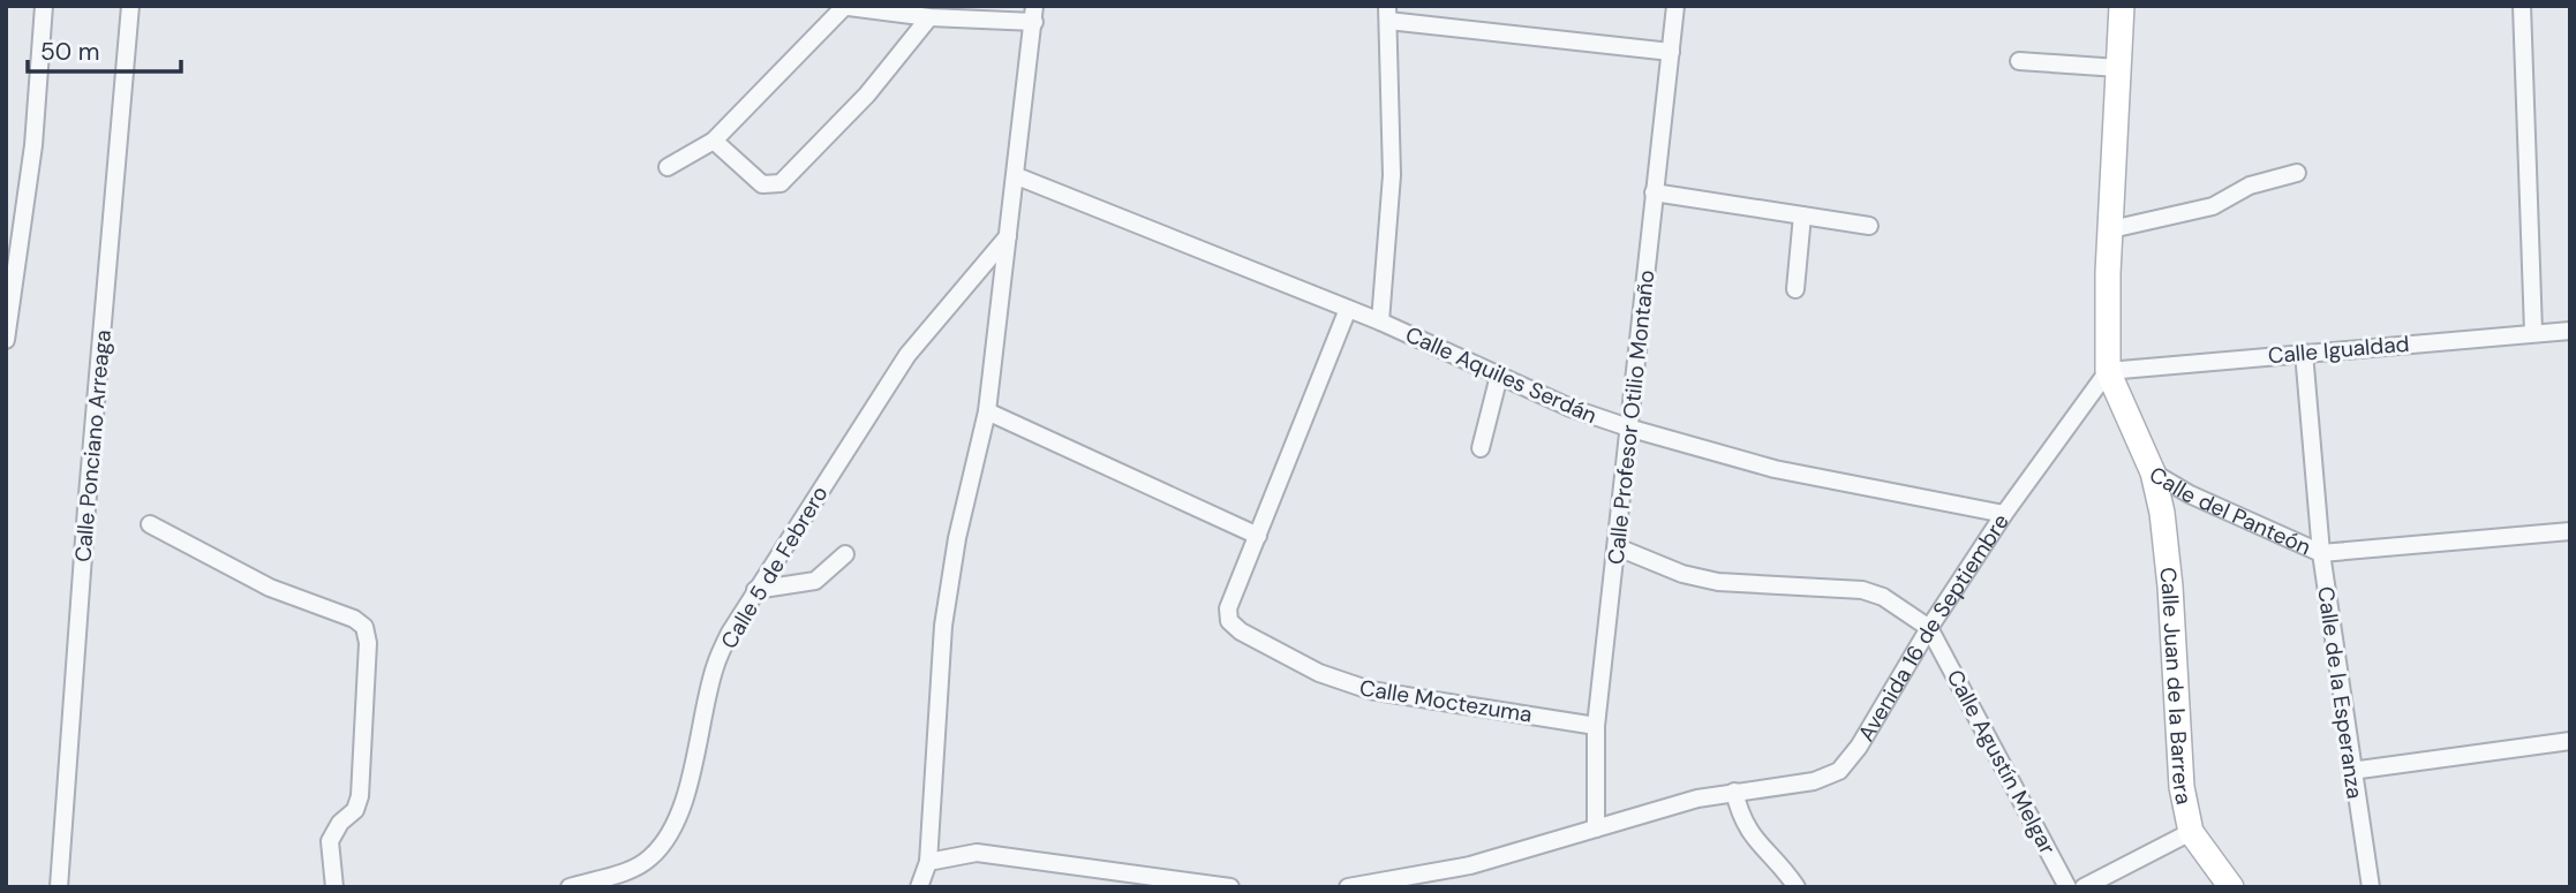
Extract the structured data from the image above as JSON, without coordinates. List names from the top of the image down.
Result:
{
  "streets": {
    "street": [
      "Calle Igualdad",
      "Calle Aquiles Serdán",
      "Calle Profesor Otilio Montaño",
      "Calle Ponciano Arreaga",
      "Calle del Panteón",
      "Calle 5 de Febrero",
      "Avenida 16 de Septiembre",
      "Calle Juan de la Barrera",
      "Calle de la Esperanza",
      "Calle Moctezuma",
      "Calle Agustín Melgar"
    ]
  },
  "crossings": [
    ["Calle Igualdad", "Calle del Panteón"],
    ["Calle Igualdad", "Avenida 16 de Septiembre"],
    ["Calle Igualdad", "Calle de la Esperanza"],
    ["Calle Aquiles Serdán", "Calle Profesor Otilio Montaño"],
    ["Calle Aquiles Serdán", "Avenida 16 de Septiembre"],
    ["Calle Profesor Otilio Montaño", "Avenida 16 de Septiembre"],
    ["Calle Profesor Otilio Montaño", "Calle Moctezuma"],
    ["Calle Profesor Otilio Montaño", "Calle Agustín Melgar"],
    ["Calle del Panteón", "Avenida 16 de Septiembre"],
    ["Calle del Panteón", "Calle Juan de la Barrera"],
    ["Calle del Panteón", "Calle de la Esperanza"],
    ["Avenida 16 de Septiembre", "Calle Agustín Melgar"]
  ],
  "scale_bar": "50 m"
}
